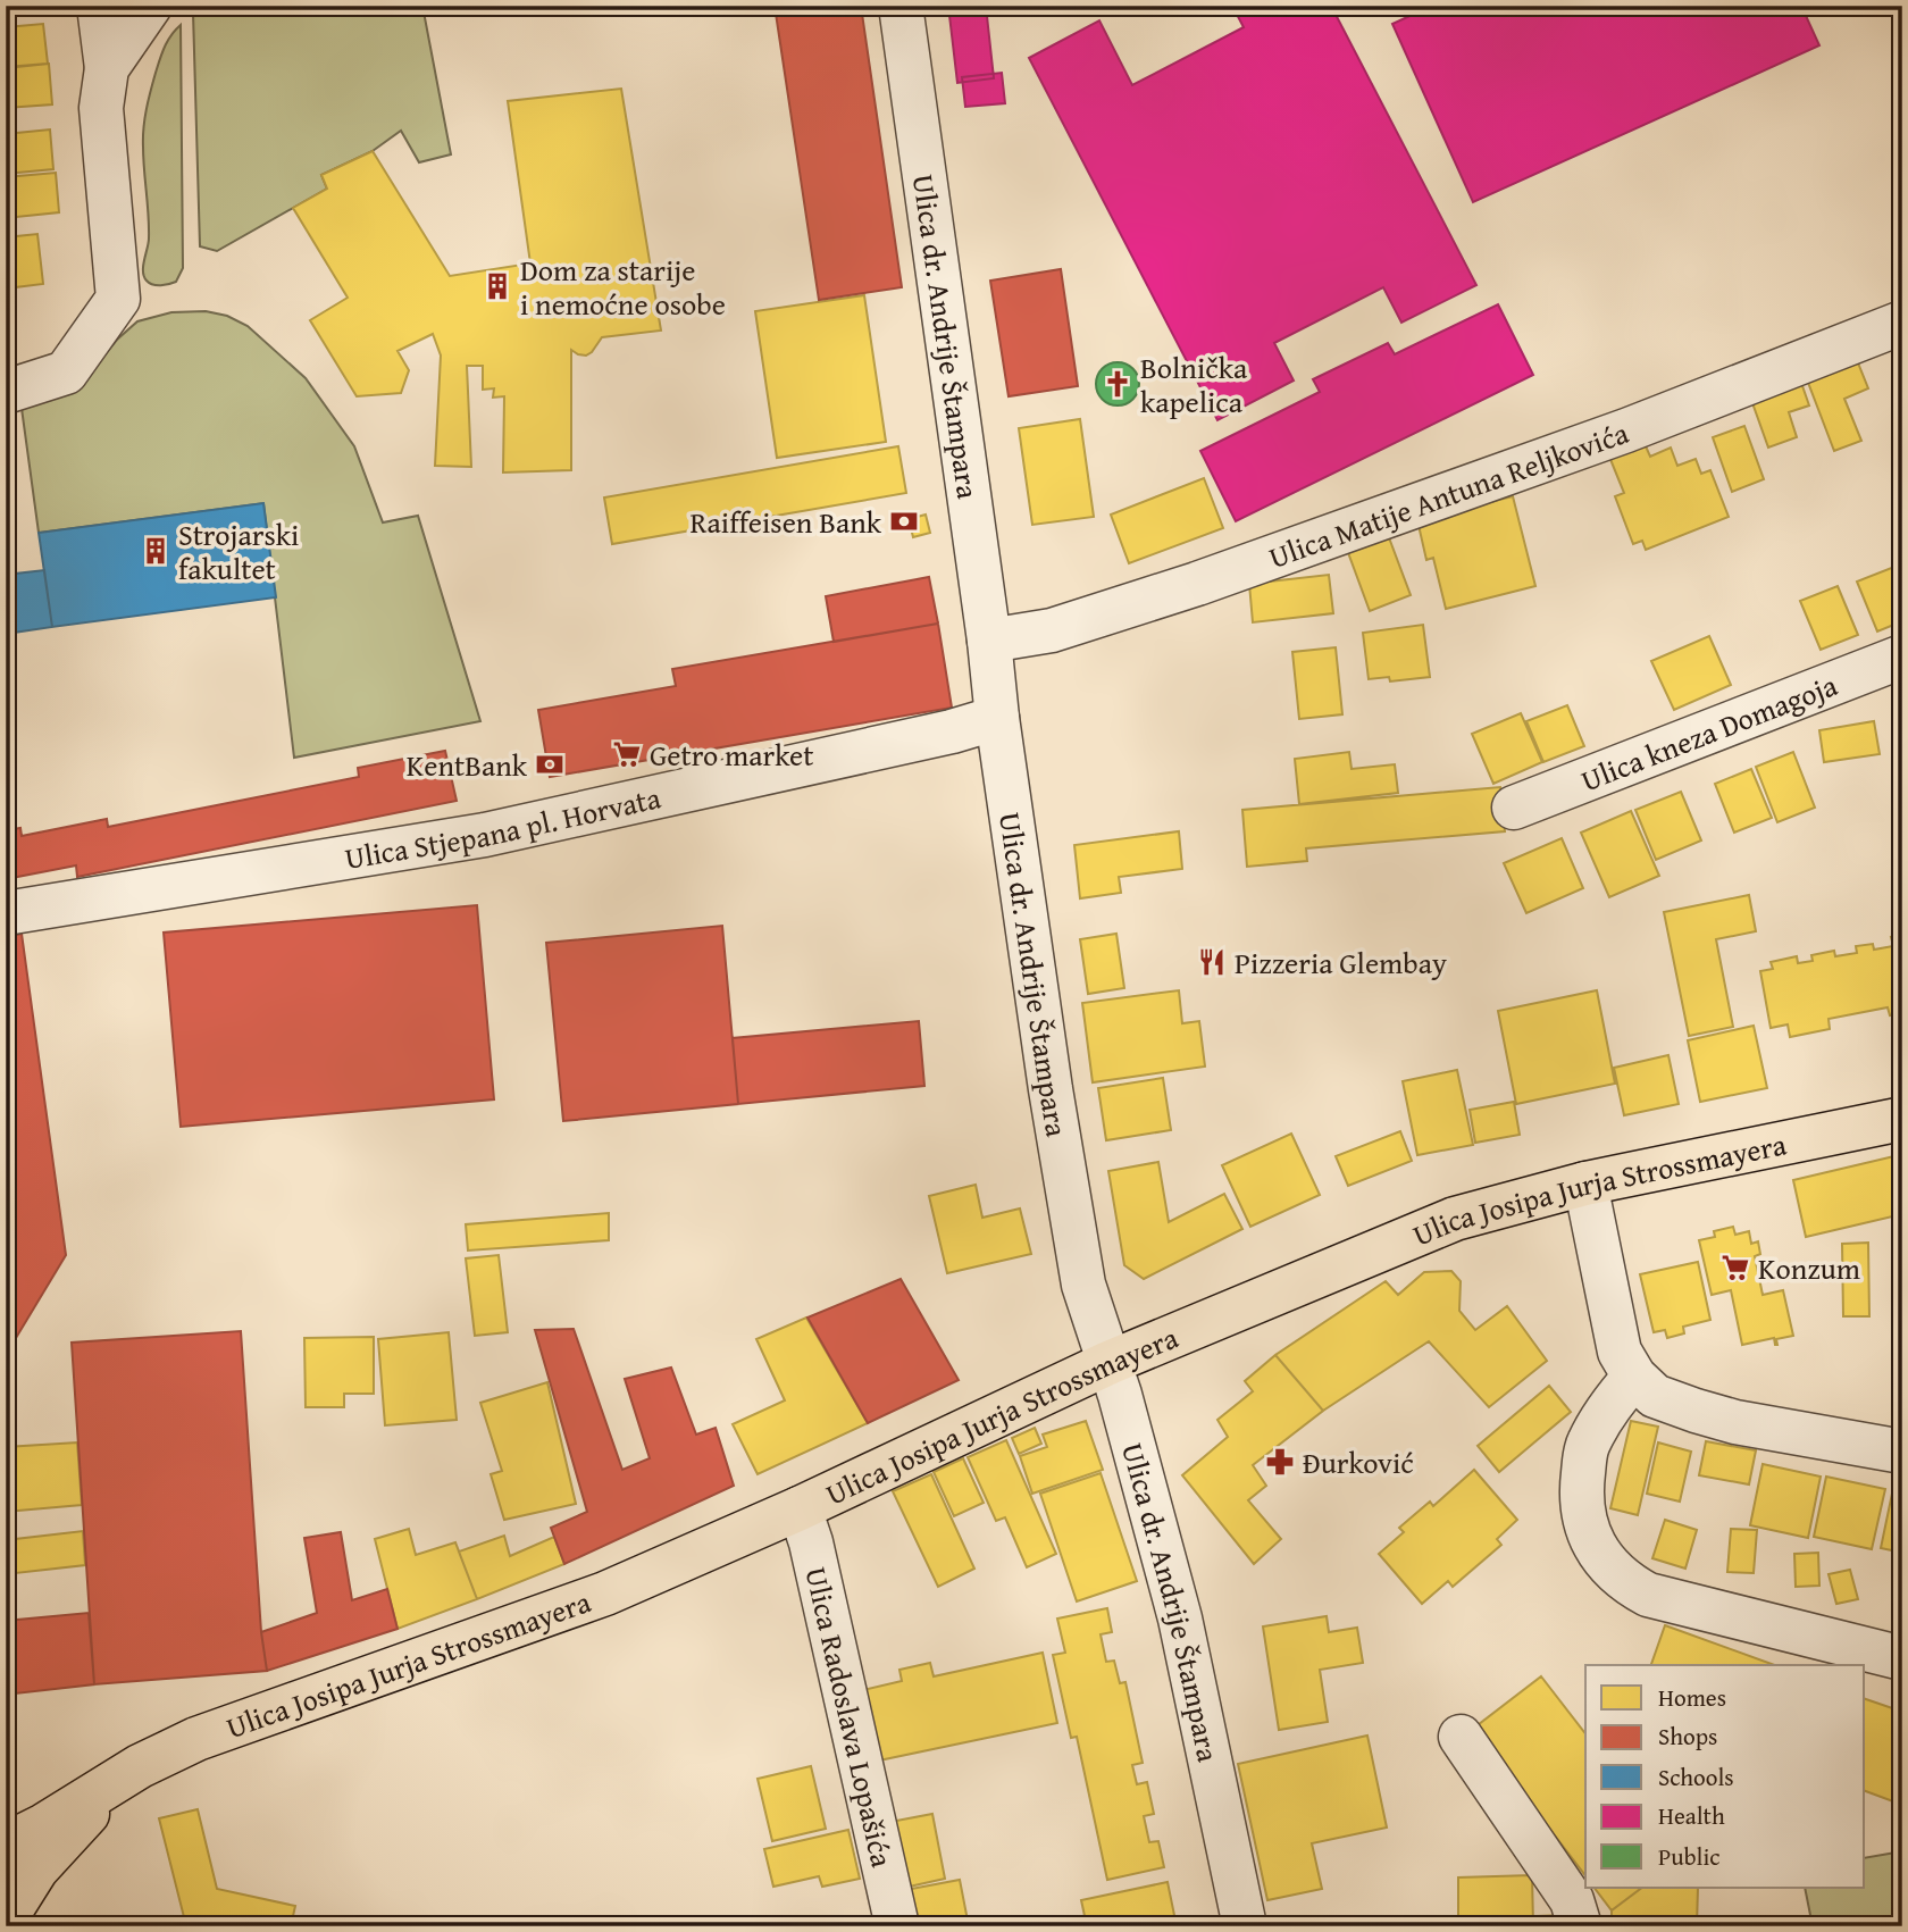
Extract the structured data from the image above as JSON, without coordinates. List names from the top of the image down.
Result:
{
  "streets": {
    "main road": ["Ulica Josipa Jurja Strossmayera"],
    "street": [
      "Ulica dr. Andrije Štampara",
      "Ulica Matije Antuna Reljkovića",
      "Ulica kneza Domagoja",
      "Ulica Stjepana pl. Horvata",
      "Ulica Radoslava Lopašića"
    ]
  },
  "crossings": [
    ["Ulica dr. Andrije Štampara", "Ulica Matije Antuna Reljkovića"],
    ["Ulica dr. Andrije Štampara", "Ulica Stjepana pl. Horvata"],
    ["Ulica dr. Andrije Štampara", "Ulica Josipa Jurja Strossmayera"],
    ["Ulica Josipa Jurja Strossmayera", "Ulica Radoslava Lopašića"]
  ],
  "places": {
    "building": ["Dom za starije i nemoćne osobe", "Strojarski fakultet"],
    "church": ["Bolnička kapelica"],
    "bank": ["Raiffeisen Bank", "KentBank"],
    "supermarket": ["Getro market", "Konzum"],
    "restaurant": ["Pizzeria Glembay"],
    "pharmacy": ["Đurković"]
  },
  "legend": [
    "Homes",
    "Shops",
    "Schools",
    "Health",
    "Public"
  ]
}
